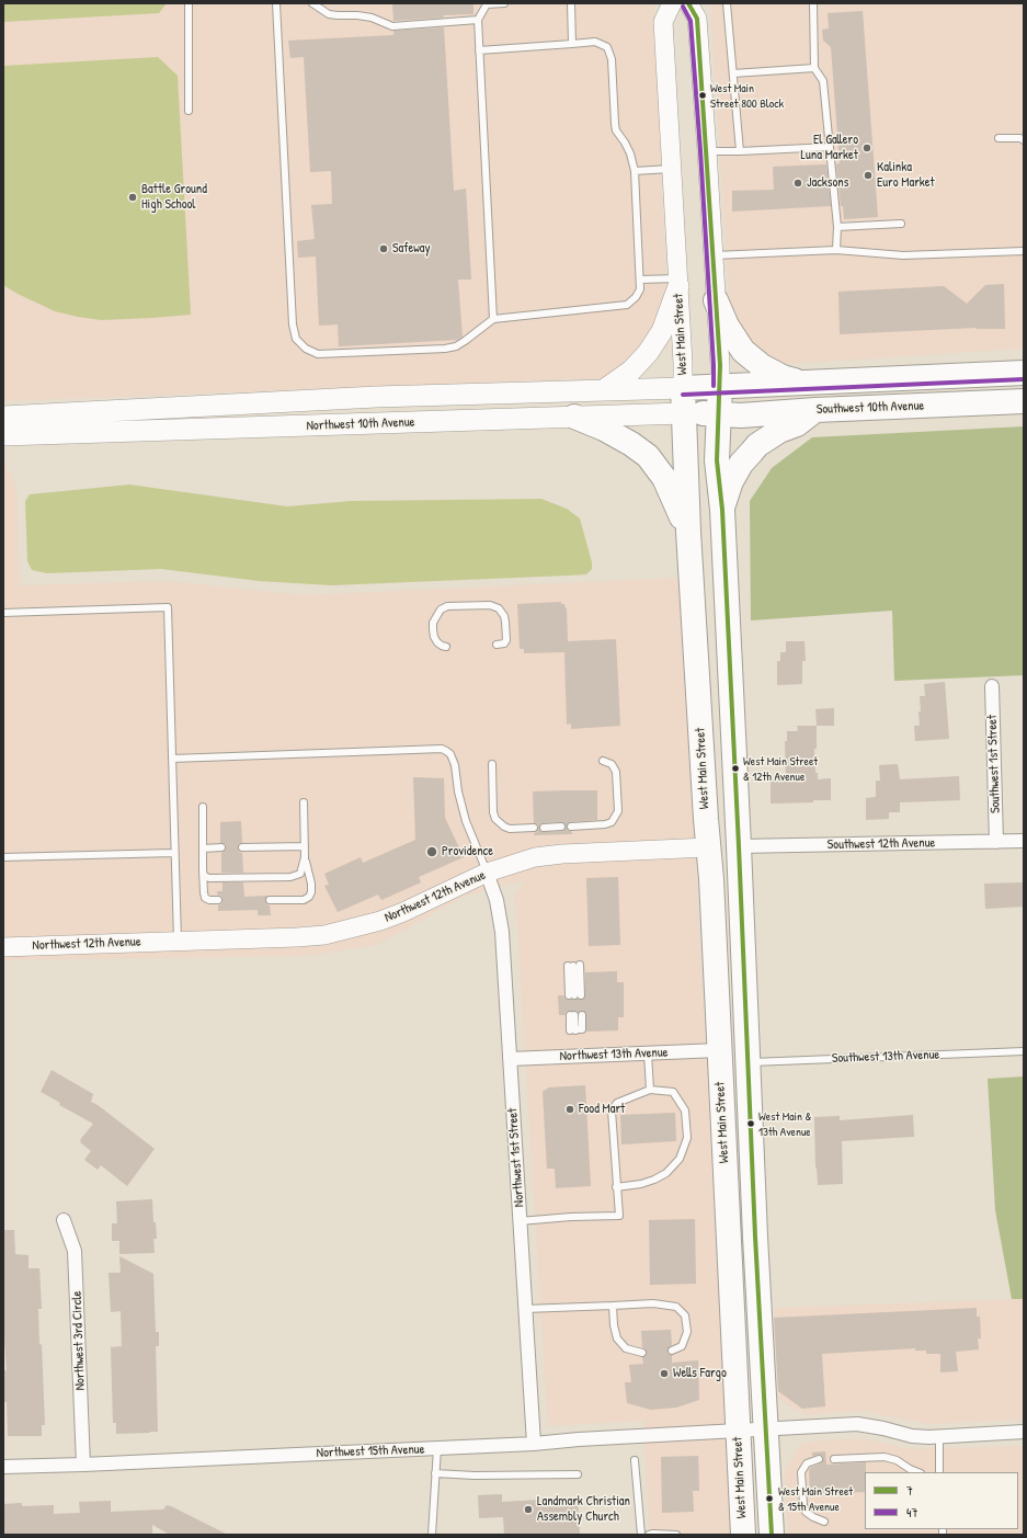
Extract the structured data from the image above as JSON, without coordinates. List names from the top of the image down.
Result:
{
  "streets": {
    "highway": ["West Main Street", "Southwest 10th Avenue", "Northwest 10th Avenue"],
    "main road": ["Northwest 12th Avenue"],
    "street": [
      "Southwest 1st Street",
      "Southwest 12th Avenue",
      "Northwest 13th Avenue",
      "Northwest 1st Street",
      "Northwest 3rd Circle",
      "Northwest 15th Avenue"
    ],
    "lane": ["Southwest 13th Avenue"]
  },
  "crossings": [
    ["West Main Street", "Southwest 10th Avenue"],
    ["West Main Street", "Northwest 10th Avenue"],
    ["West Main Street", "Southwest 12th Avenue"],
    ["West Main Street", "Northwest 12th Avenue"],
    ["West Main Street", "Northwest 13th Avenue"],
    ["West Main Street", "Southwest 13th Avenue"],
    ["West Main Street", "Northwest 15th Avenue"],
    ["Southwest 10th Avenue", "Northwest 10th Avenue"],
    ["Southwest 1st Street", "Southwest 12th Avenue"],
    ["Northwest 12th Avenue", "Northwest 1st Street"],
    ["Northwest 13th Avenue", "Northwest 1st Street"],
    ["Northwest 1st Street", "Northwest 15th Avenue"],
    ["Northwest 3rd Circle", "Northwest 15th Avenue"]
  ],
  "places": [
    "West Main Street 800 Block",
    "El Gallero Luna Market",
    "Kalinka Euro Market",
    "Jacksons",
    "Battle Ground High School",
    "Safeway",
    "West Main Street & 12th Avenue",
    "Providence",
    "Food Mart",
    "West Main & 13th Avenue",
    "Wells Fargo",
    "West Main Street & 15th Avenue",
    "Landmark Christian Assembly Church"
  ],
  "lines": ["transit line 7", "transit line 47"],
  "legend": ["7", "47"]
}
